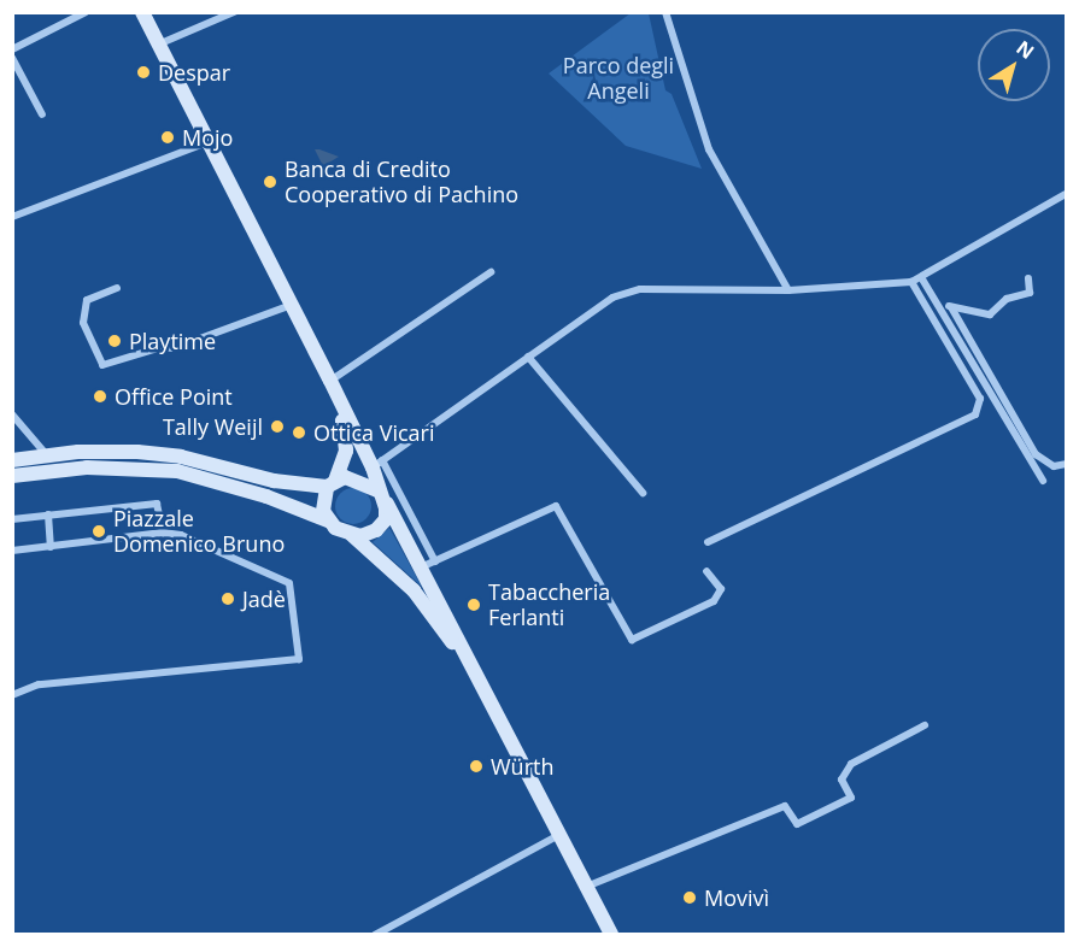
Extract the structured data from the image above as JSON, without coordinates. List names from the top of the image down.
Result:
{
  "parks": ["Parco degli Angeli"],
  "places": [
    "Despar",
    "Mojo",
    "Banca di Credito Cooperativo di Pachino",
    "Playtime",
    "Office Point",
    "Tally Weijl",
    "Ottica Vicari",
    "Piazzale Domenico Bruno",
    "Jadè",
    "Tabaccheria Ferlanti",
    "Würth",
    "Movivì"
  ],
  "north": "top right"
}
